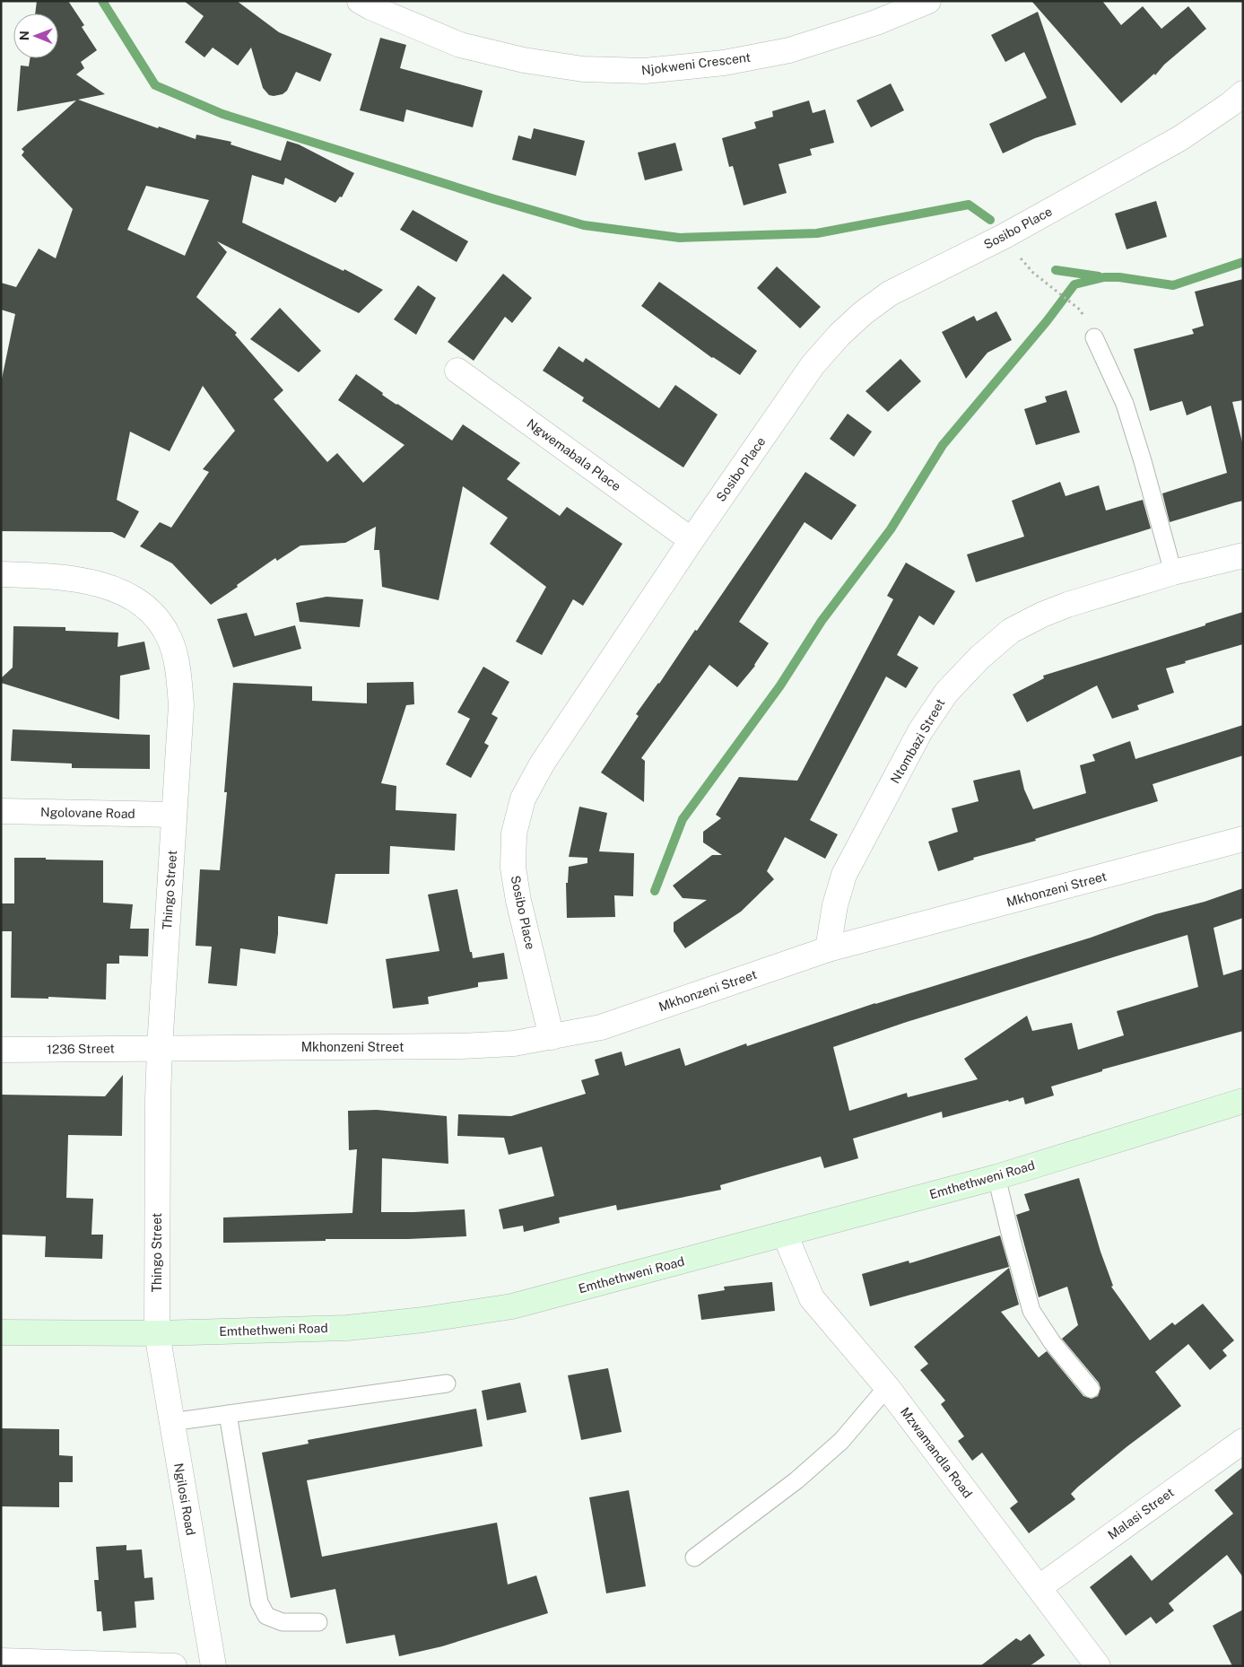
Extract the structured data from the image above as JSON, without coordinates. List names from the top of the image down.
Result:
{
  "streets": {
    "street": [
      "Njokweni Crescent",
      "Sosibo Place",
      "Ngwemabala Place",
      "Ntombazi Street",
      "Ngolovane Road",
      "Mkhonzeni Street",
      "Thingo Street",
      "1236 Street",
      "Emthethweni Road",
      "Mzwamandla Road",
      "Ngilosi Road",
      "Malasi Street"
    ]
  },
  "crossings": [
    ["Sosibo Place", "Ngwemabala Place"],
    ["Sosibo Place", "Mkhonzeni Street"],
    ["Ntombazi Street", "Mkhonzeni Street"],
    ["Ngolovane Road", "Thingo Street"],
    ["Mkhonzeni Street", "Thingo Street"],
    ["Mkhonzeni Street", "1236 Street"],
    ["Thingo Street", "1236 Street"],
    ["Thingo Street", "Emthethweni Road"],
    ["Thingo Street", "Ngilosi Road"],
    ["Emthethweni Road", "Mzwamandla Road"],
    ["Emthethweni Road", "Ngilosi Road"],
    ["Mzwamandla Road", "Malasi Street"]
  ],
  "north": "left"
}
